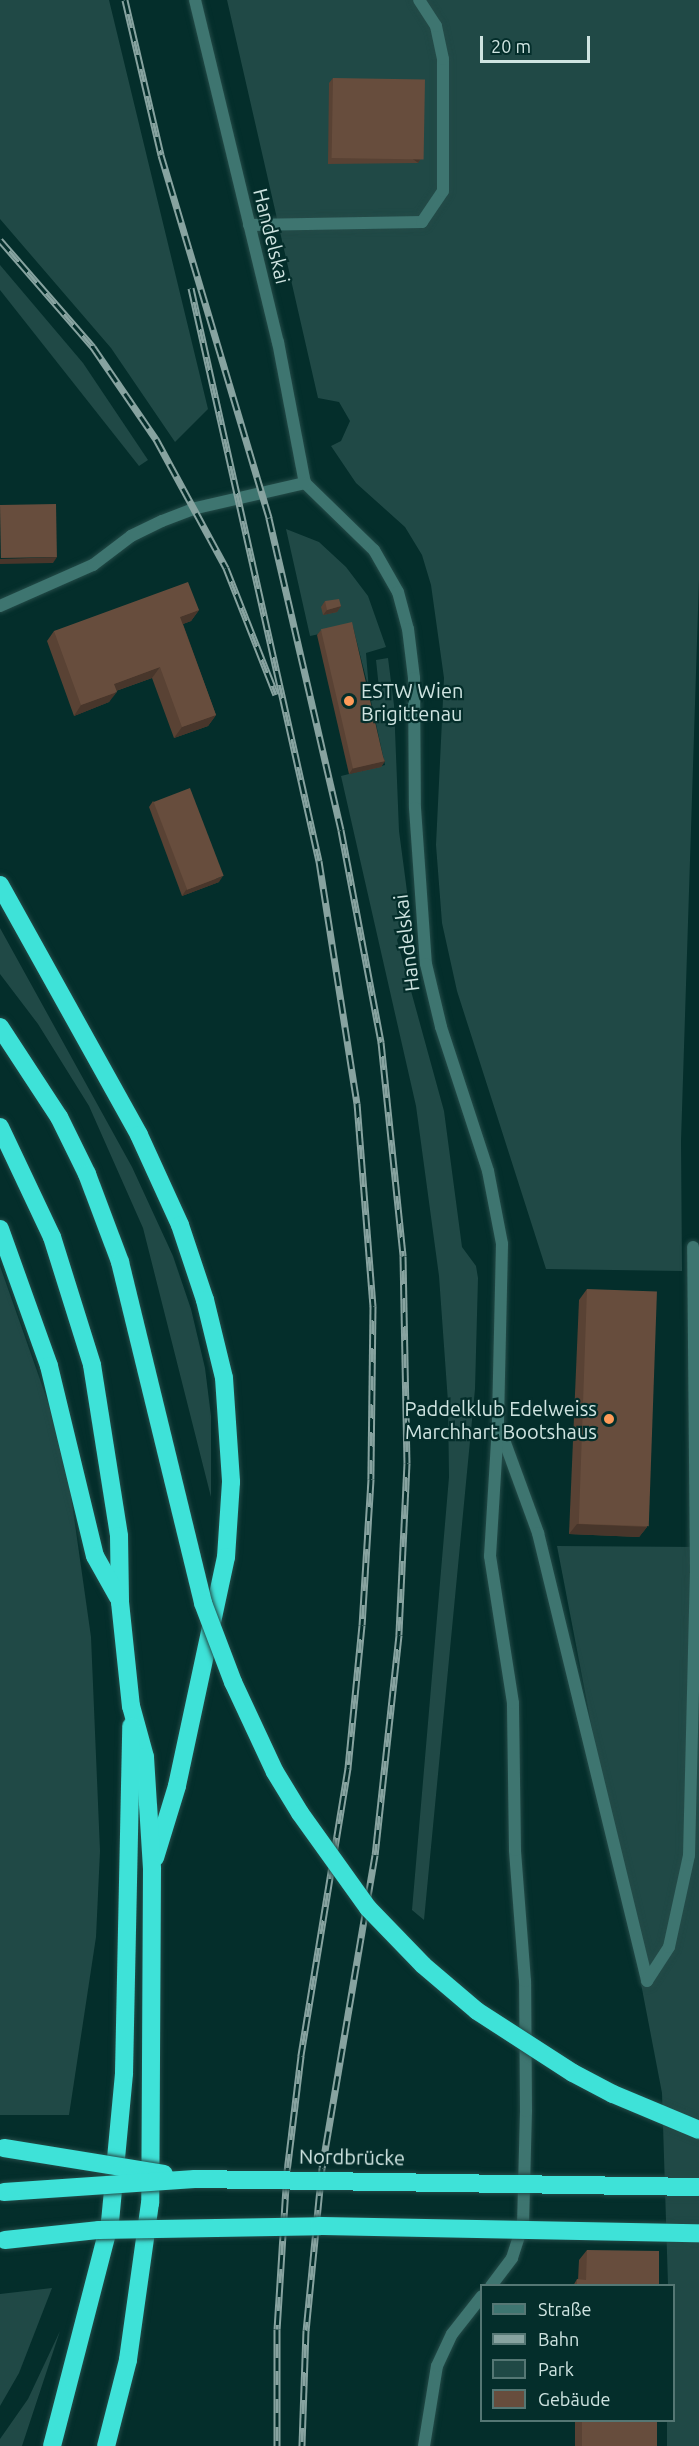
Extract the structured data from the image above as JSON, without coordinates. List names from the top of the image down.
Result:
{
  "streets": {
    "highway": ["Nordbrücke"],
    "street": ["Handelskai"]
  },
  "places": ["ESTW Wien Brigittenau", "Paddelklub Edelweiss Marchhart Bootshaus"],
  "legend": [
    "Straße",
    "Bahn",
    "Park",
    "Gebäude"
  ],
  "scale_bar": "20 m"
}
